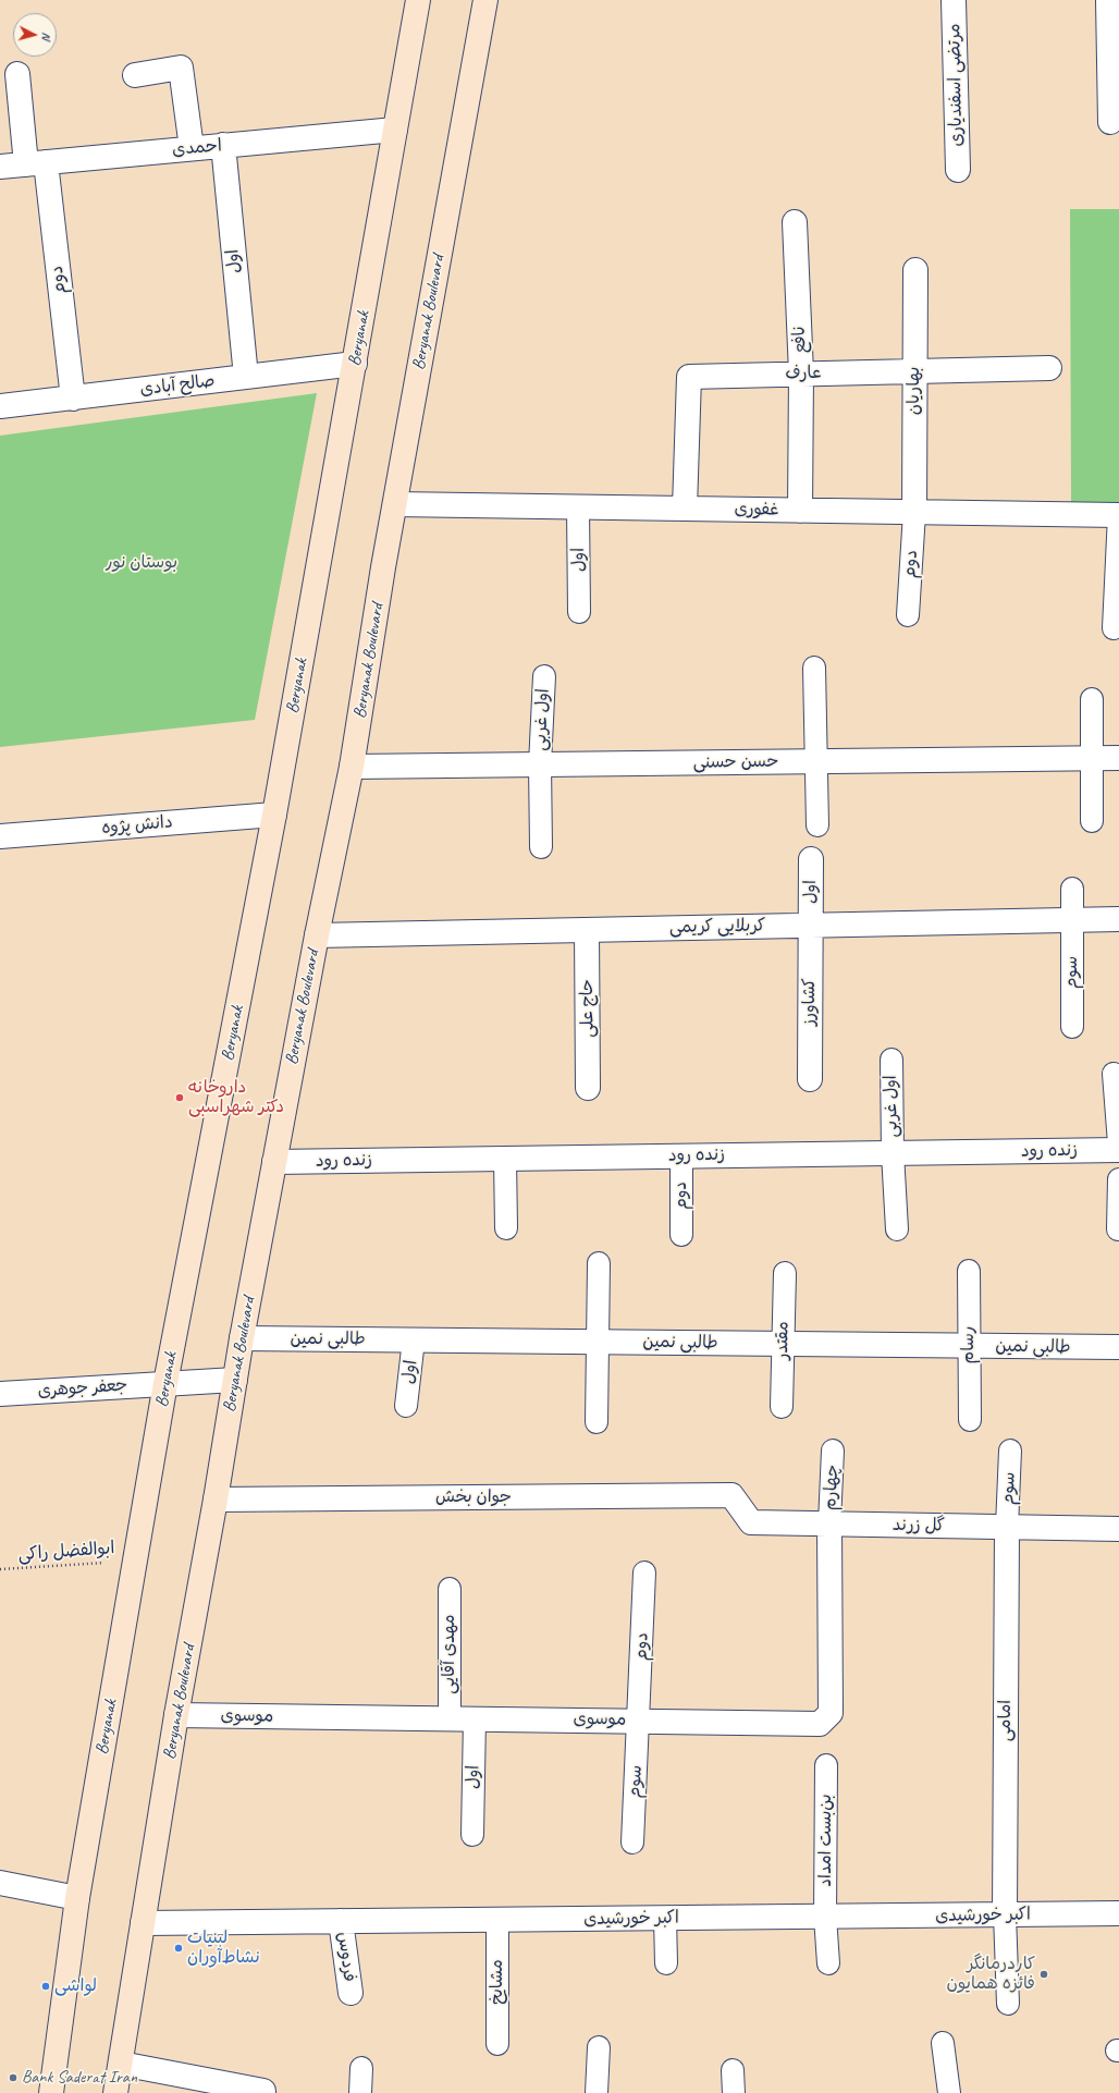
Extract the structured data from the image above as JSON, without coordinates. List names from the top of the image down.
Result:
{
  "streets": {
    "main road": ["Beryanak Boulevard", "Beryanak"],
    "street": [
      "مرتضی اسفندیاری",
      "احمدی",
      "اول",
      "دوم",
      "نافع",
      "عارف",
      "صالح آبادی",
      "بهاریان",
      "غفوری",
      "حسن حسنی",
      "دانش پژوه",
      "کربلایی کریمی",
      "کشاورز",
      "حاج علی",
      "زنده رود",
      "طالبی نمین",
      "جعفر جوهری",
      "جوان بخش",
      "گل زرند",
      "موسوی",
      "امامی",
      "اکبر خورشیدی",
      "فردوس"
    ],
    "lane": [
      "اول غربی",
      "سوم",
      "مقتدر",
      "رسام",
      "چهارم",
      "مهدی آقایی",
      "بن‌بست امداد",
      "مشایخ"
    ],
    "path": ["ابوالفضل راکی"]
  },
  "crossings": [
    ["احمدی", "اول"],
    ["احمدی", "دوم"],
    ["احمدی", "Beryanak"],
    ["اول", "صالح آبادی"],
    ["اول", "غفوری"],
    ["اول", "کربلایی کریمی"],
    ["اول", "کشاورز"],
    ["اول", "طالبی نمین"],
    ["اول", "موسوی"],
    ["دوم", "صالح آبادی"],
    ["دوم", "بهاریان"],
    ["دوم", "غفوری"],
    ["دوم", "سوم"],
    ["دوم", "زنده رود"],
    ["دوم", "موسوی"],
    ["Beryanak Boulevard", "غفوری"],
    ["Beryanak Boulevard", "حسن حسنی"],
    ["Beryanak Boulevard", "کربلایی کریمی"],
    ["Beryanak Boulevard", "زنده رود"],
    ["Beryanak Boulevard", "طالبی نمین"],
    ["Beryanak Boulevard", "جعفر جوهری"],
    ["Beryanak Boulevard", "جوان بخش"],
    ["Beryanak Boulevard", "موسوی"],
    ["Beryanak Boulevard", "اکبر خورشیدی"],
    ["Beryanak", "صالح آبادی"],
    ["Beryanak", "دانش پژوه"],
    ["Beryanak", "جعفر جوهری"],
    ["Beryanak", "ابوالفضل راکی"],
    ["نافع", "عارف"],
    ["نافع", "غفوری"],
    ["عارف", "بهاریان"],
    ["عارف", "غفوری"],
    ["بهاریان", "غفوری"],
    ["اول غربی", "حسن حسنی"],
    ["اول غربی", "زنده رود"],
    ["کربلایی کریمی", "سوم"],
    ["کربلایی کریمی", "کشاورز"],
    ["کربلایی کریمی", "حاج علی"],
    ["سوم", "گل زرند"],
    ["سوم", "موسوی"],
    ["سوم", "امامی"],
    ["طالبی نمین", "مقتدر"],
    ["طالبی نمین", "رسام"],
    ["چهارم", "گل زرند"],
    ["چهارم", "موسوی"],
    ["جوان بخش", "گل زرند"],
    ["گل زرند", "موسوی"],
    ["گل زرند", "امامی"],
    ["مهدی آقایی", "موسوی"],
    ["امامی", "اکبر خورشیدی"],
    ["بن‌بست امداد", "اکبر خورشیدی"],
    ["اکبر خورشیدی", "فردوس"],
    ["اکبر خورشیدی", "مشایخ"]
  ],
  "parks": ["بوستان نور"],
  "places": [
    "داروخانه دکتر شهراسبی",
    "لبنیات نشاط‌آوران",
    "کاردرمانگر فائزه همایون",
    "لواشی",
    "Bank Saderat Iran"
  ],
  "north": "right"
}
